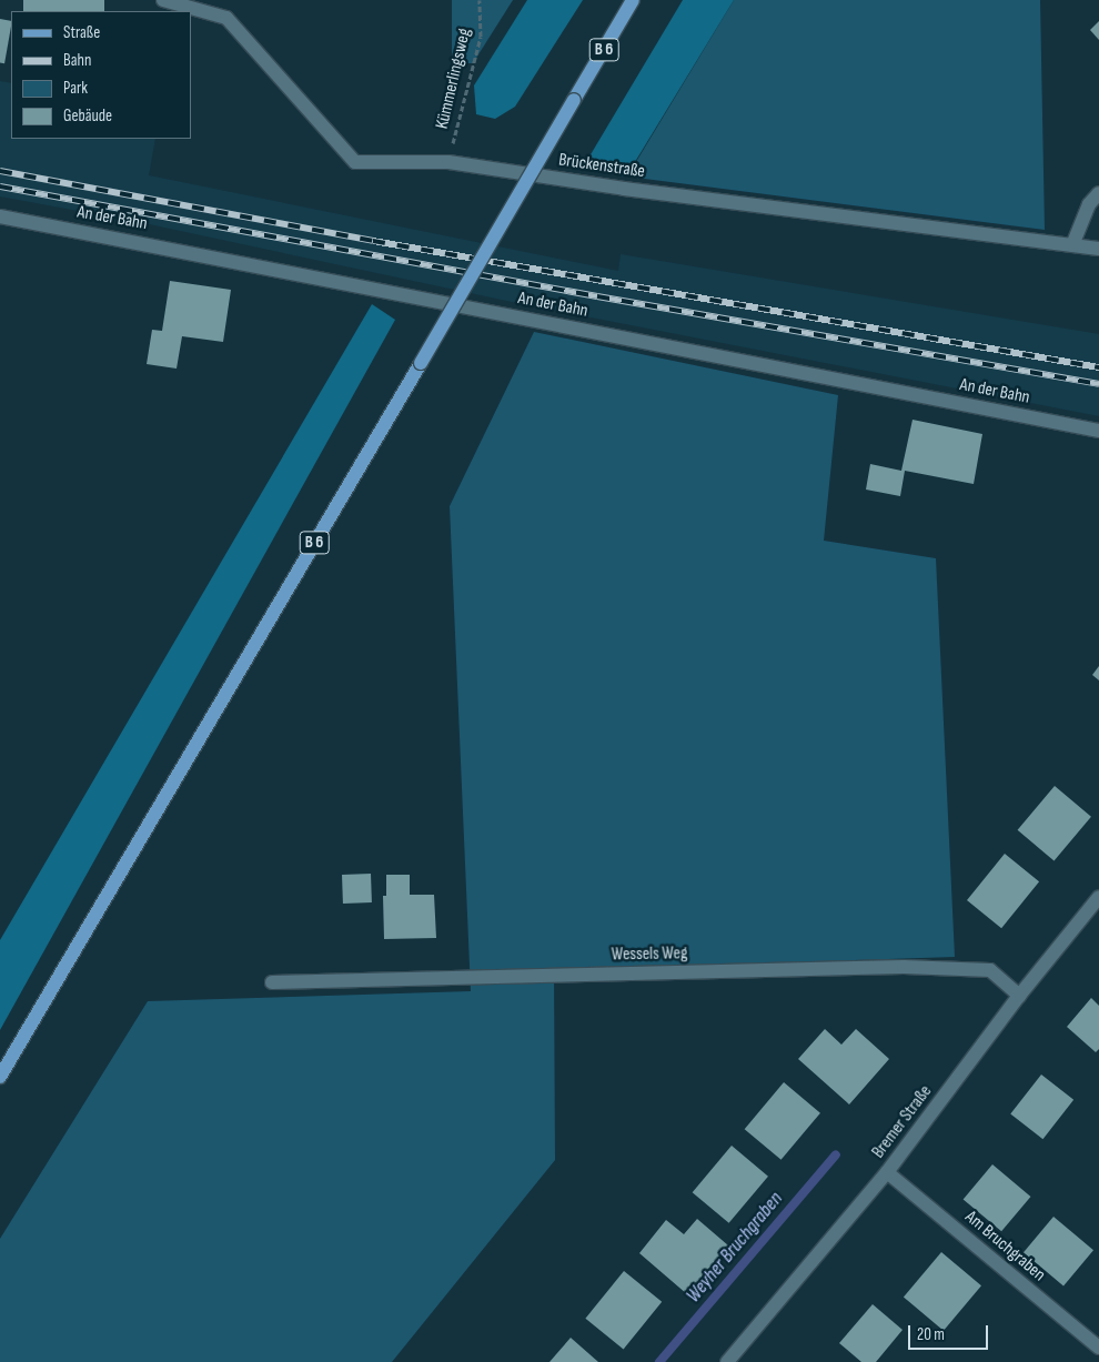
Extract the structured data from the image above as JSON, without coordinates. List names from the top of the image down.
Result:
{
  "streets": {
    "main road": ["B 6"],
    "street": [
      "Brückenstraße",
      "An der Bahn",
      "Wessels Weg",
      "Bremer Straße",
      "Am Bruchgraben"
    ],
    "path": ["Kümmerlingsweg"]
  },
  "crossings": [
    ["Kümmerlingsweg", "Brückenstraße"],
    ["Wessels Weg", "Bremer Straße"],
    ["Bremer Straße", "Am Bruchgraben"]
  ],
  "water": ["Weyher Bruchgraben"],
  "legend": [
    "Straße",
    "Bahn",
    "Park",
    "Gebäude"
  ],
  "scale_bar": "20 m"
}
